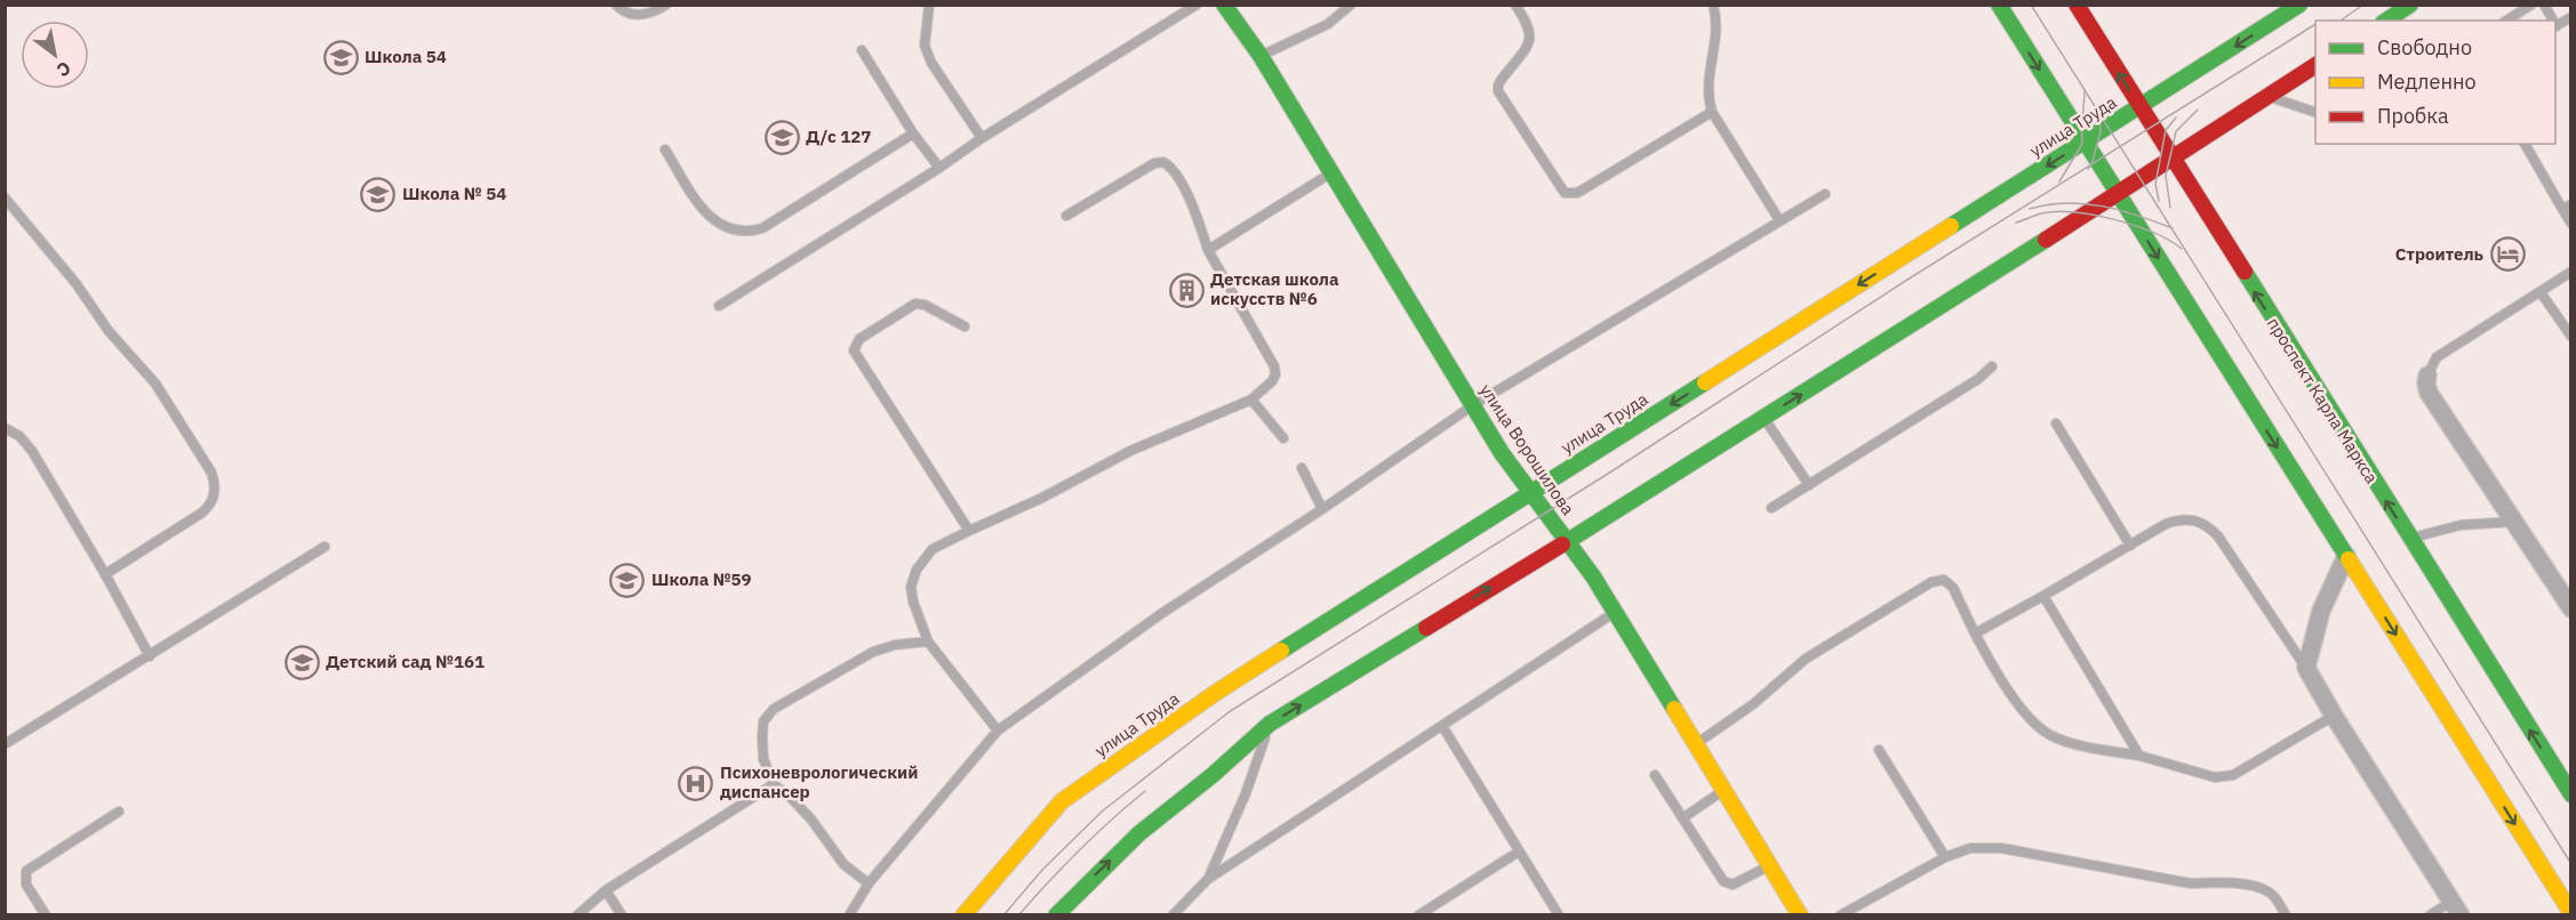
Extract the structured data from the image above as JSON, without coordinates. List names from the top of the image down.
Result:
{
  "streets": {
    "main road": ["улица Труда", "проспект Карла Маркса", "улица Ворошилова"]
  },
  "crossings": [
    ["улица Труда", "проспект Карла Маркса"],
    ["улица Труда", "улица Ворошилова"]
  ],
  "places": {
    "school or university": [
      "Школа 54",
      "Д/с 127",
      "Школа № 54",
      "Школа №59",
      "Детский сад №161"
    ],
    "hotel": ["Строитель"],
    "building": ["Детская школа искусств №6"],
    "hospital": ["Психоневрологический диспансер"]
  },
  "legend": ["Свободно", "Медленно", "Пробка"],
  "north": "bottom right"
}
